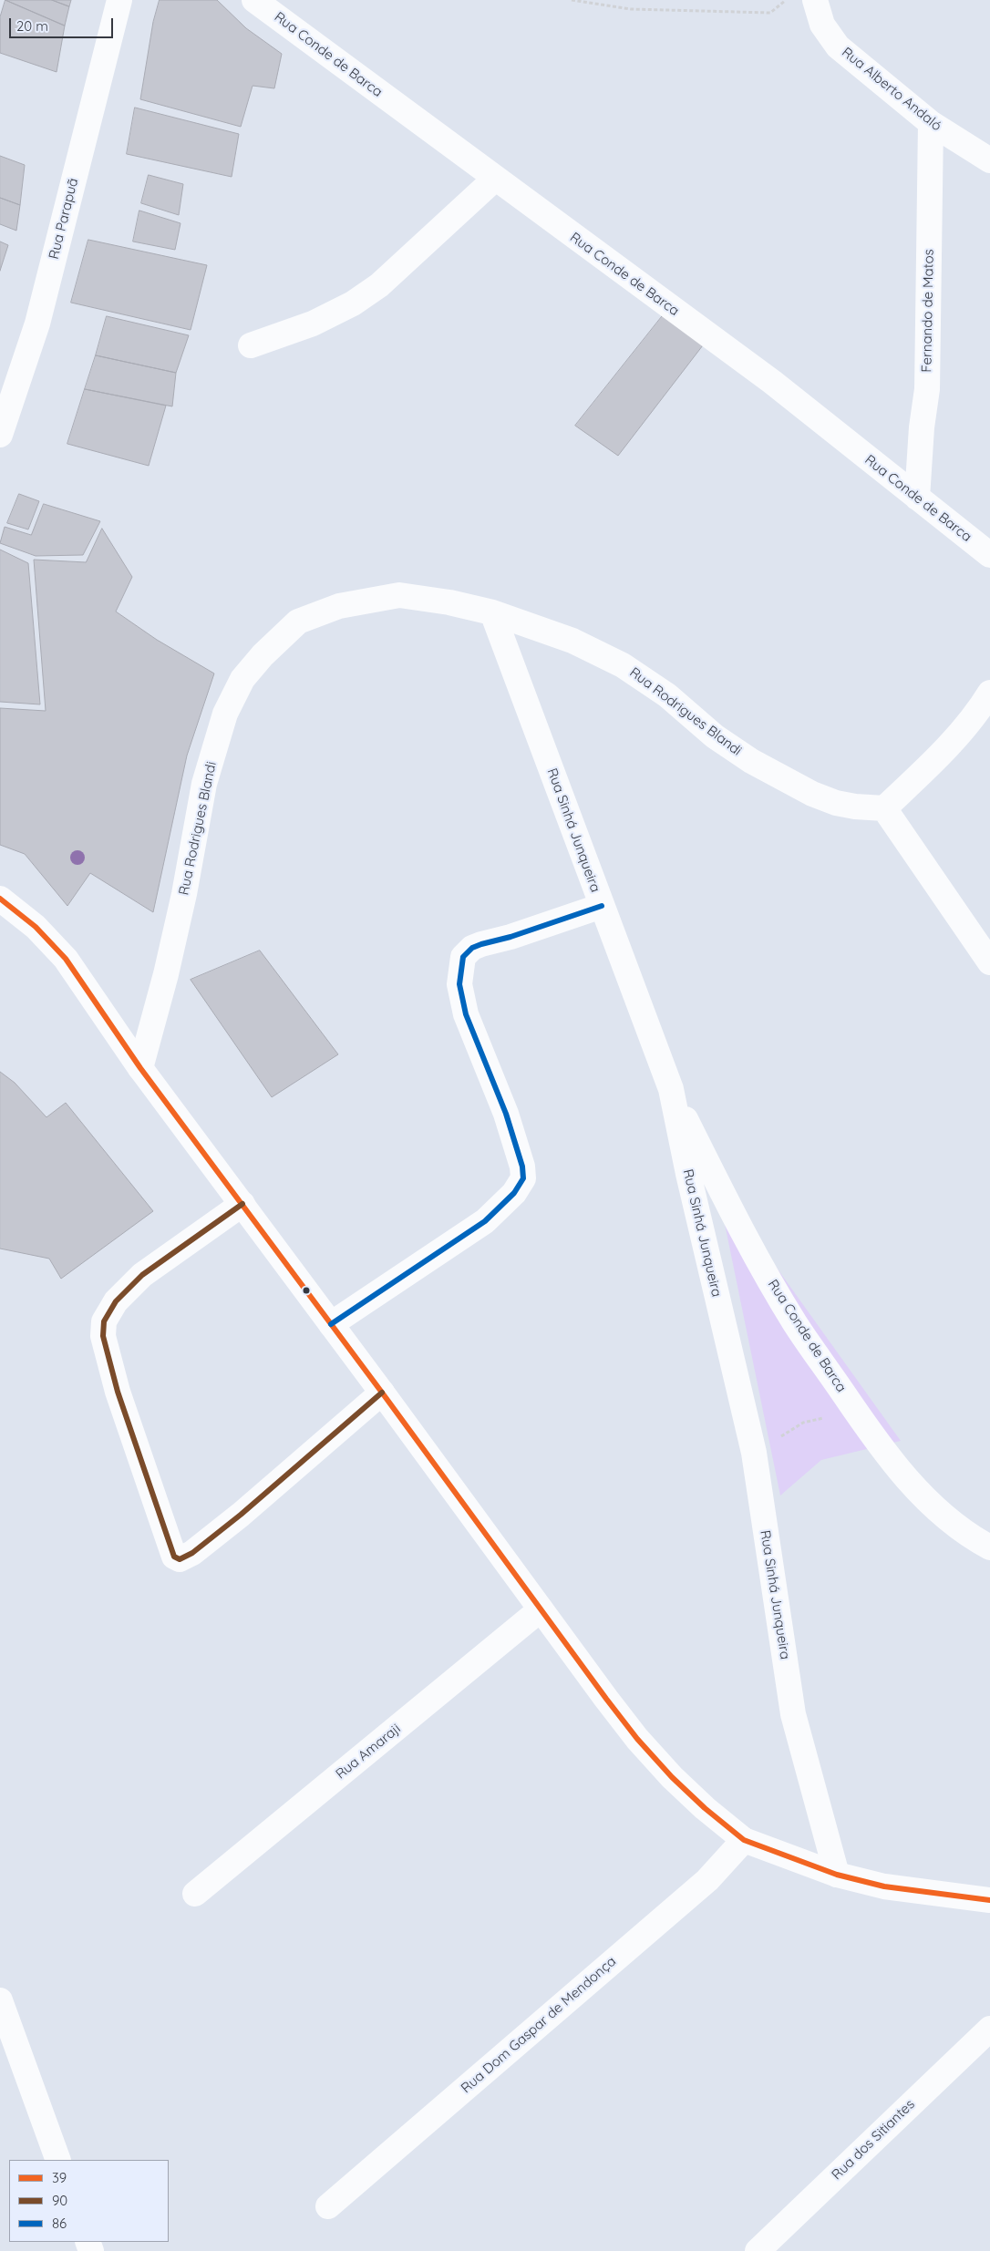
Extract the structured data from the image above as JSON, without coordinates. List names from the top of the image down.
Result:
{
  "streets": {
    "street": [
      "Rua Conde de Barca",
      "Rua Alberto Andaló",
      "Rua Parapuã",
      "Fernando de Matos",
      "Rua Rodrigues Blandi",
      "Rua Sinhá Junqueira",
      "Rua Amaraji",
      "Rua Dom Gaspar de Mendonça",
      "Rua dos Sitiantes"
    ]
  },
  "crossings": [
    ["Rua Conde de Barca", "Fernando de Matos"],
    ["Rua Conde de Barca", "Rua Sinhá Junqueira"],
    ["Rua Alberto Andaló", "Fernando de Matos"],
    ["Rua Rodrigues Blandi", "Rua Sinhá Junqueira"]
  ],
  "lines": ["transit line 39", "transit line 86", "transit line 90"],
  "legend": ["39", "90", "86"],
  "scale_bar": "20 m"
}
